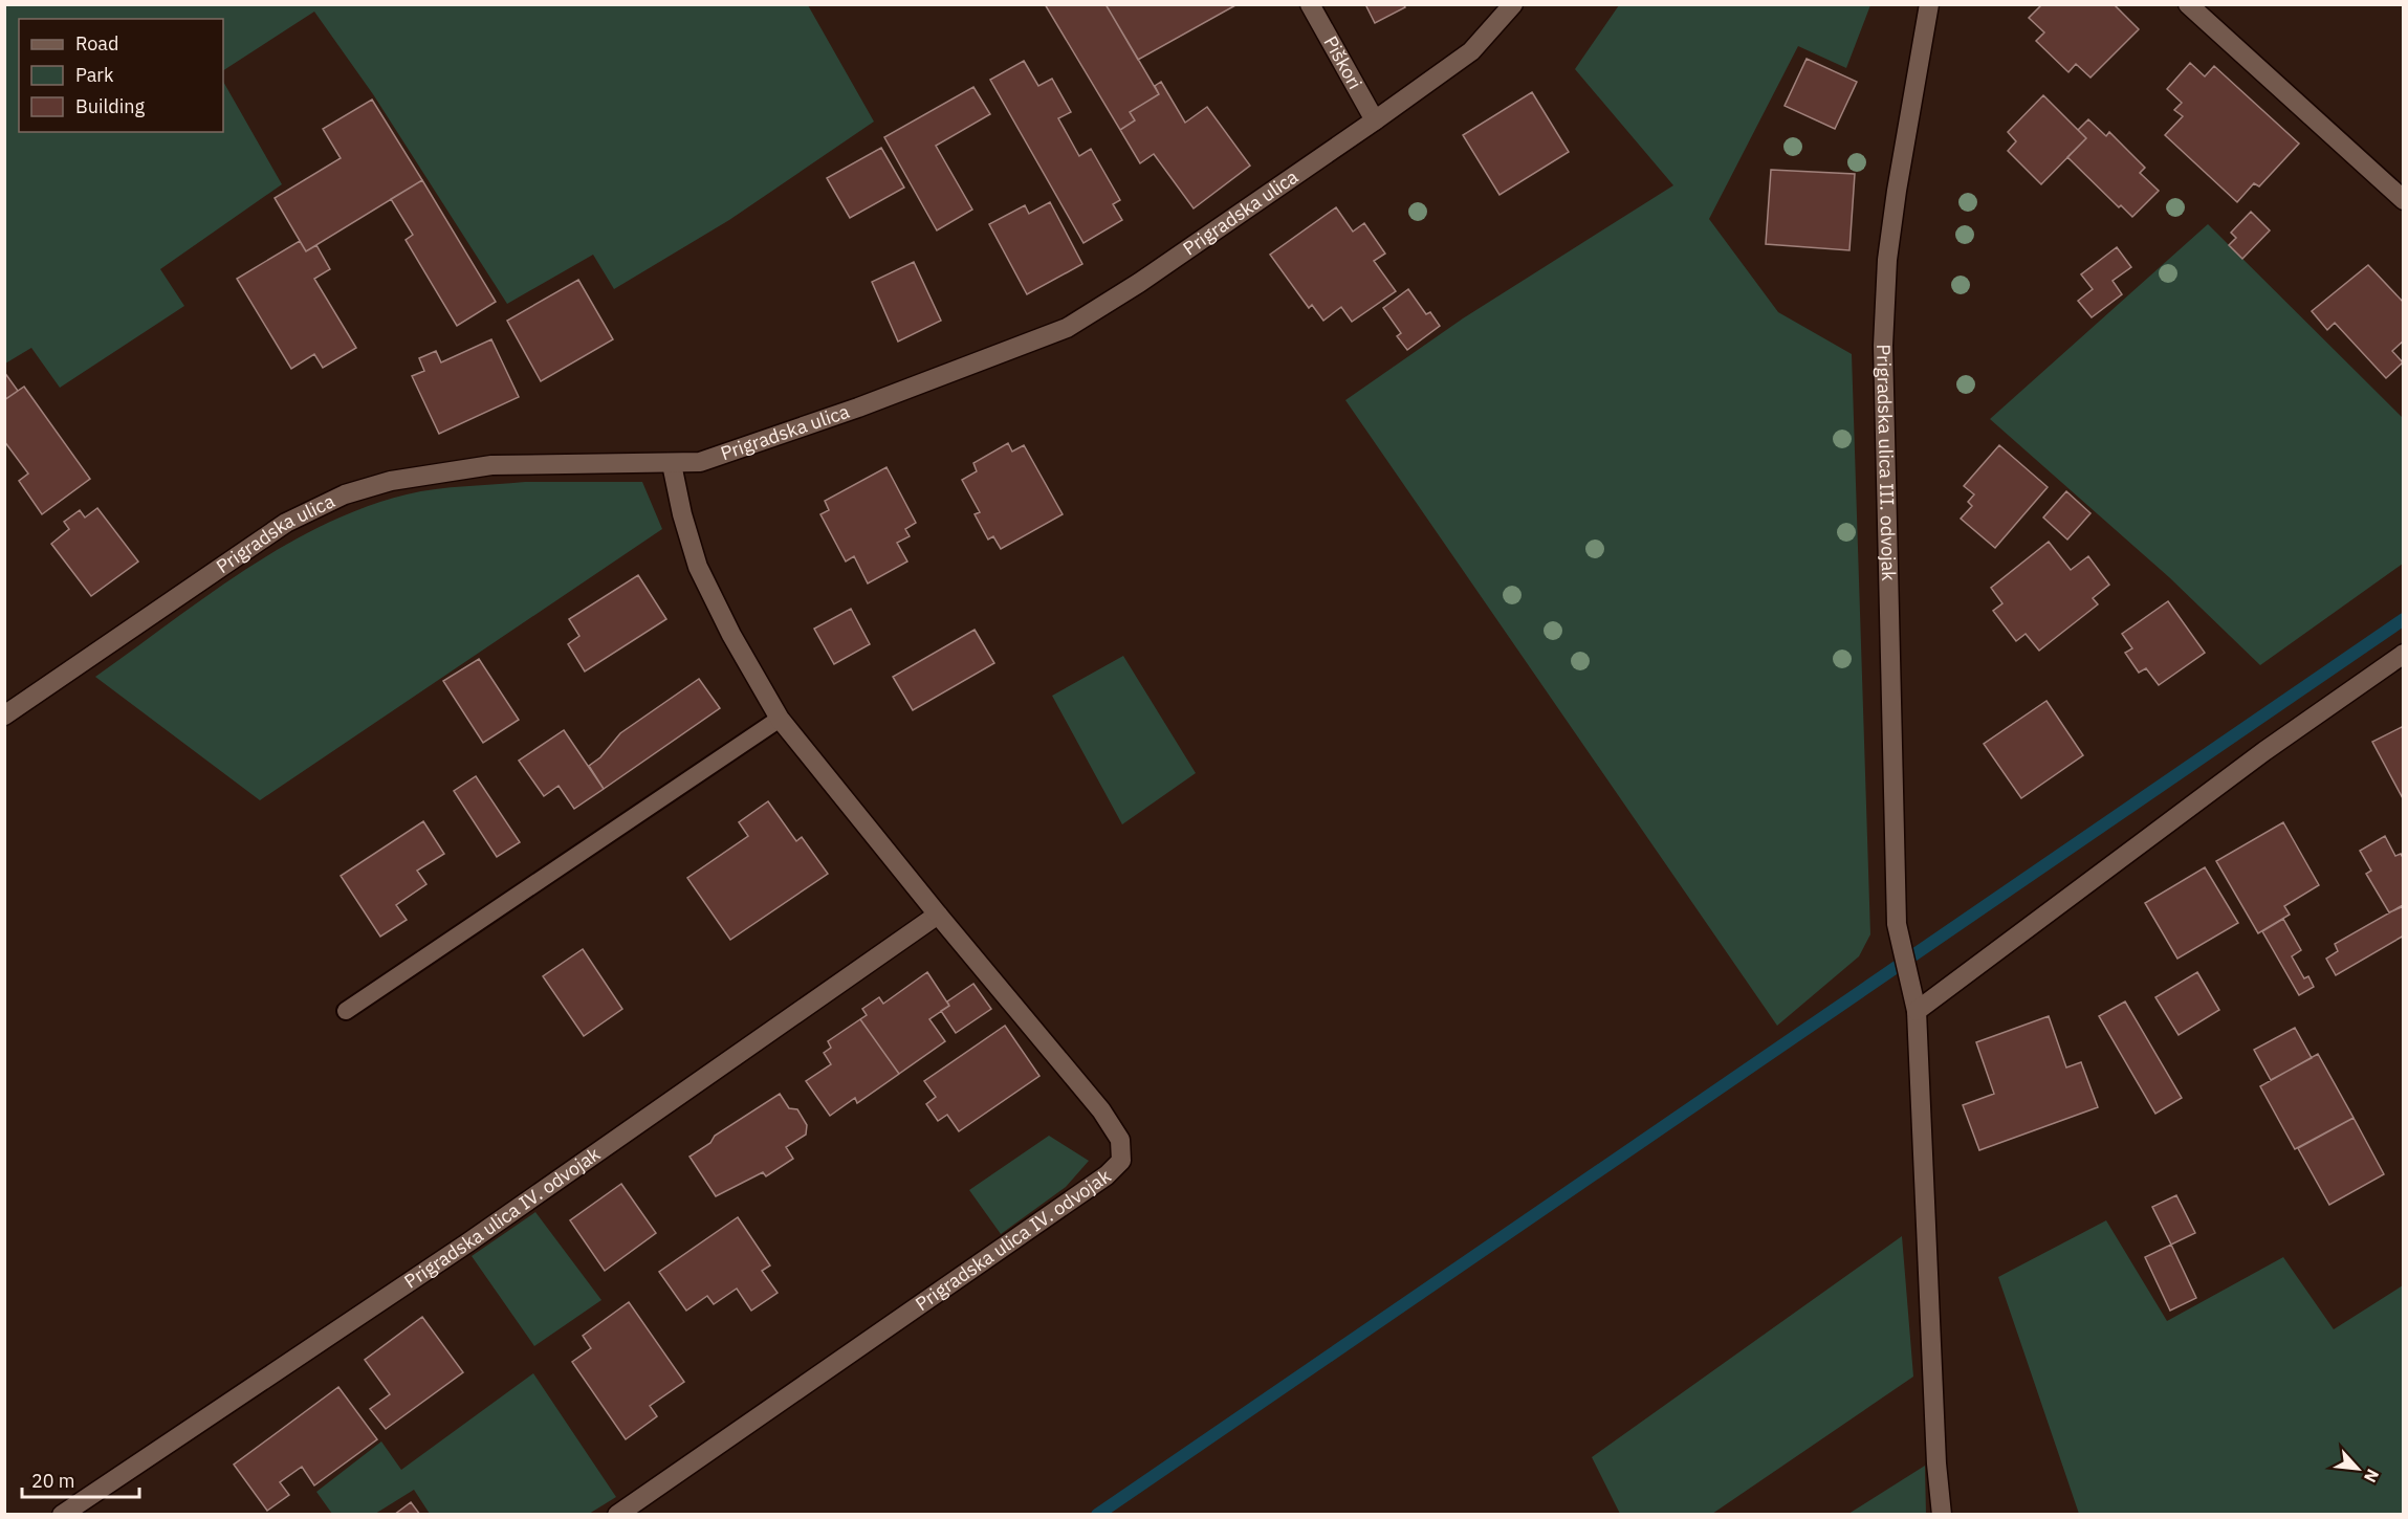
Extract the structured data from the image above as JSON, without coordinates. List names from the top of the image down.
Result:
{
  "streets": {
    "street": [
      "Piškori",
      "Prigradska ulica",
      "Prigradska ulica III. odvojak",
      "Prigradska ulica IV. odvojak"
    ]
  },
  "crossings": [
    ["Piškori", "Prigradska ulica"],
    ["Prigradska ulica", "Prigradska ulica IV. odvojak"]
  ],
  "legend": ["Road", "Park", "Building"],
  "scale_bar": "20 m",
  "north": "bottom right"
}
